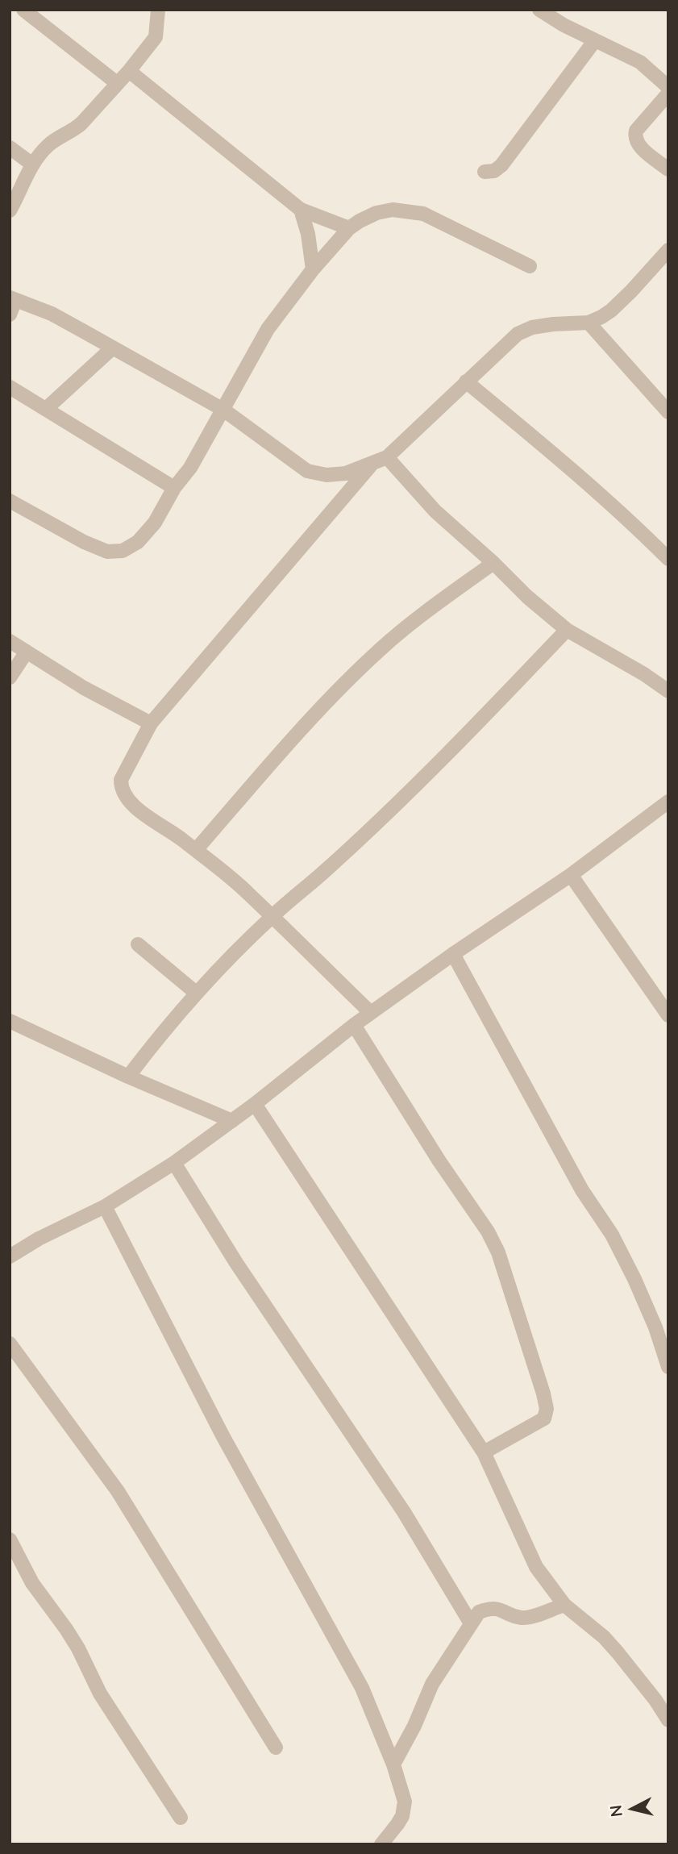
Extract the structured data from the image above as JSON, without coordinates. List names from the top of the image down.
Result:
{
  "north": "left"
}
